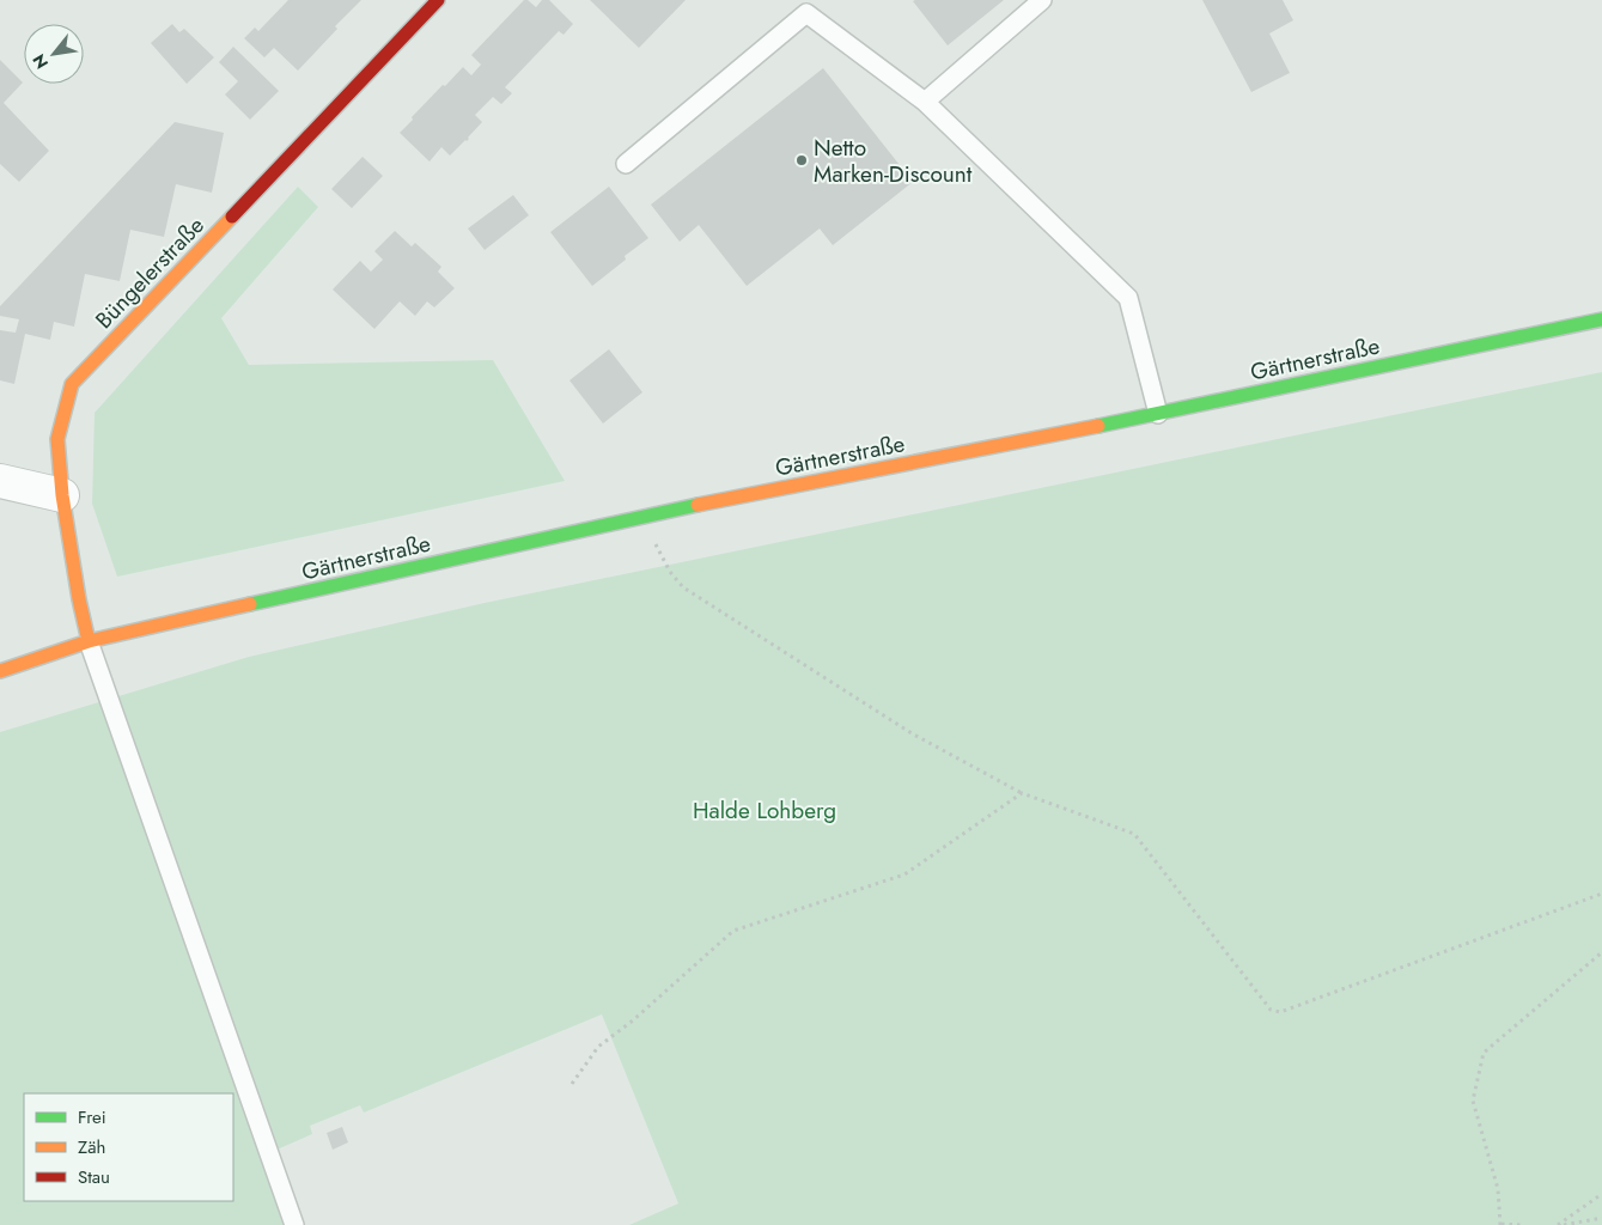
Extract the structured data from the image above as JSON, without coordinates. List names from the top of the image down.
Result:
{
  "streets": {
    "main road": ["Büngelerstraße", "Gärtnerstraße"]
  },
  "crossings": [
    ["Büngelerstraße", "Gärtnerstraße"]
  ],
  "parks": ["Halde Lohberg"],
  "places": ["Netto Marken-Discount"],
  "legend": ["Frei", "Zäh", "Stau"],
  "north": "bottom left"
}
